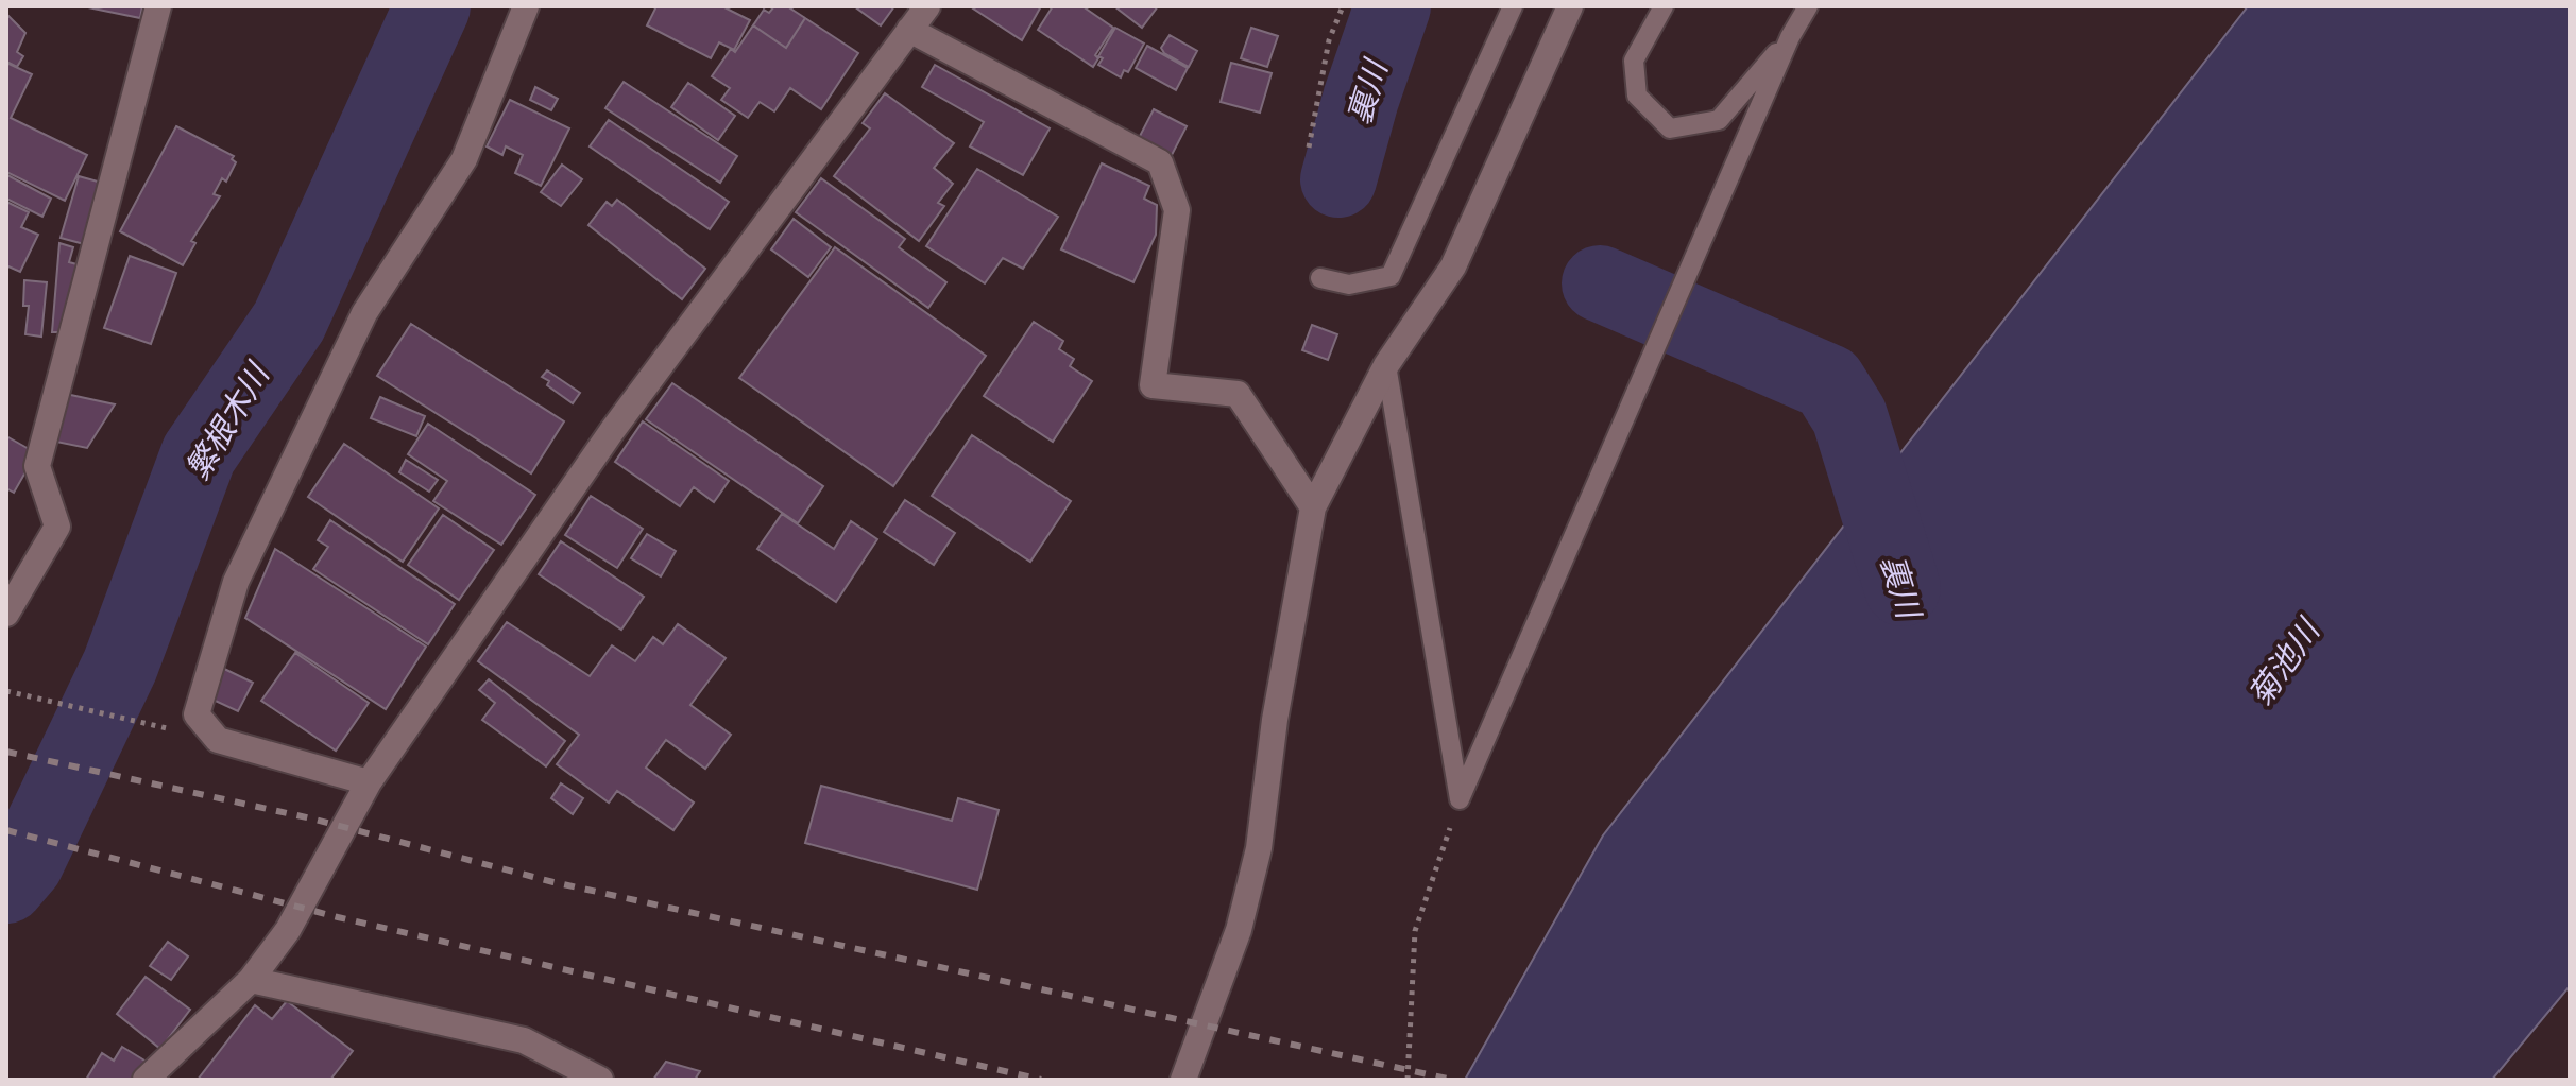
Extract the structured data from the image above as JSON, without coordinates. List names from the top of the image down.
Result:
{
  "water": ["裏川", "繁根木川", "菊池川"]
}
